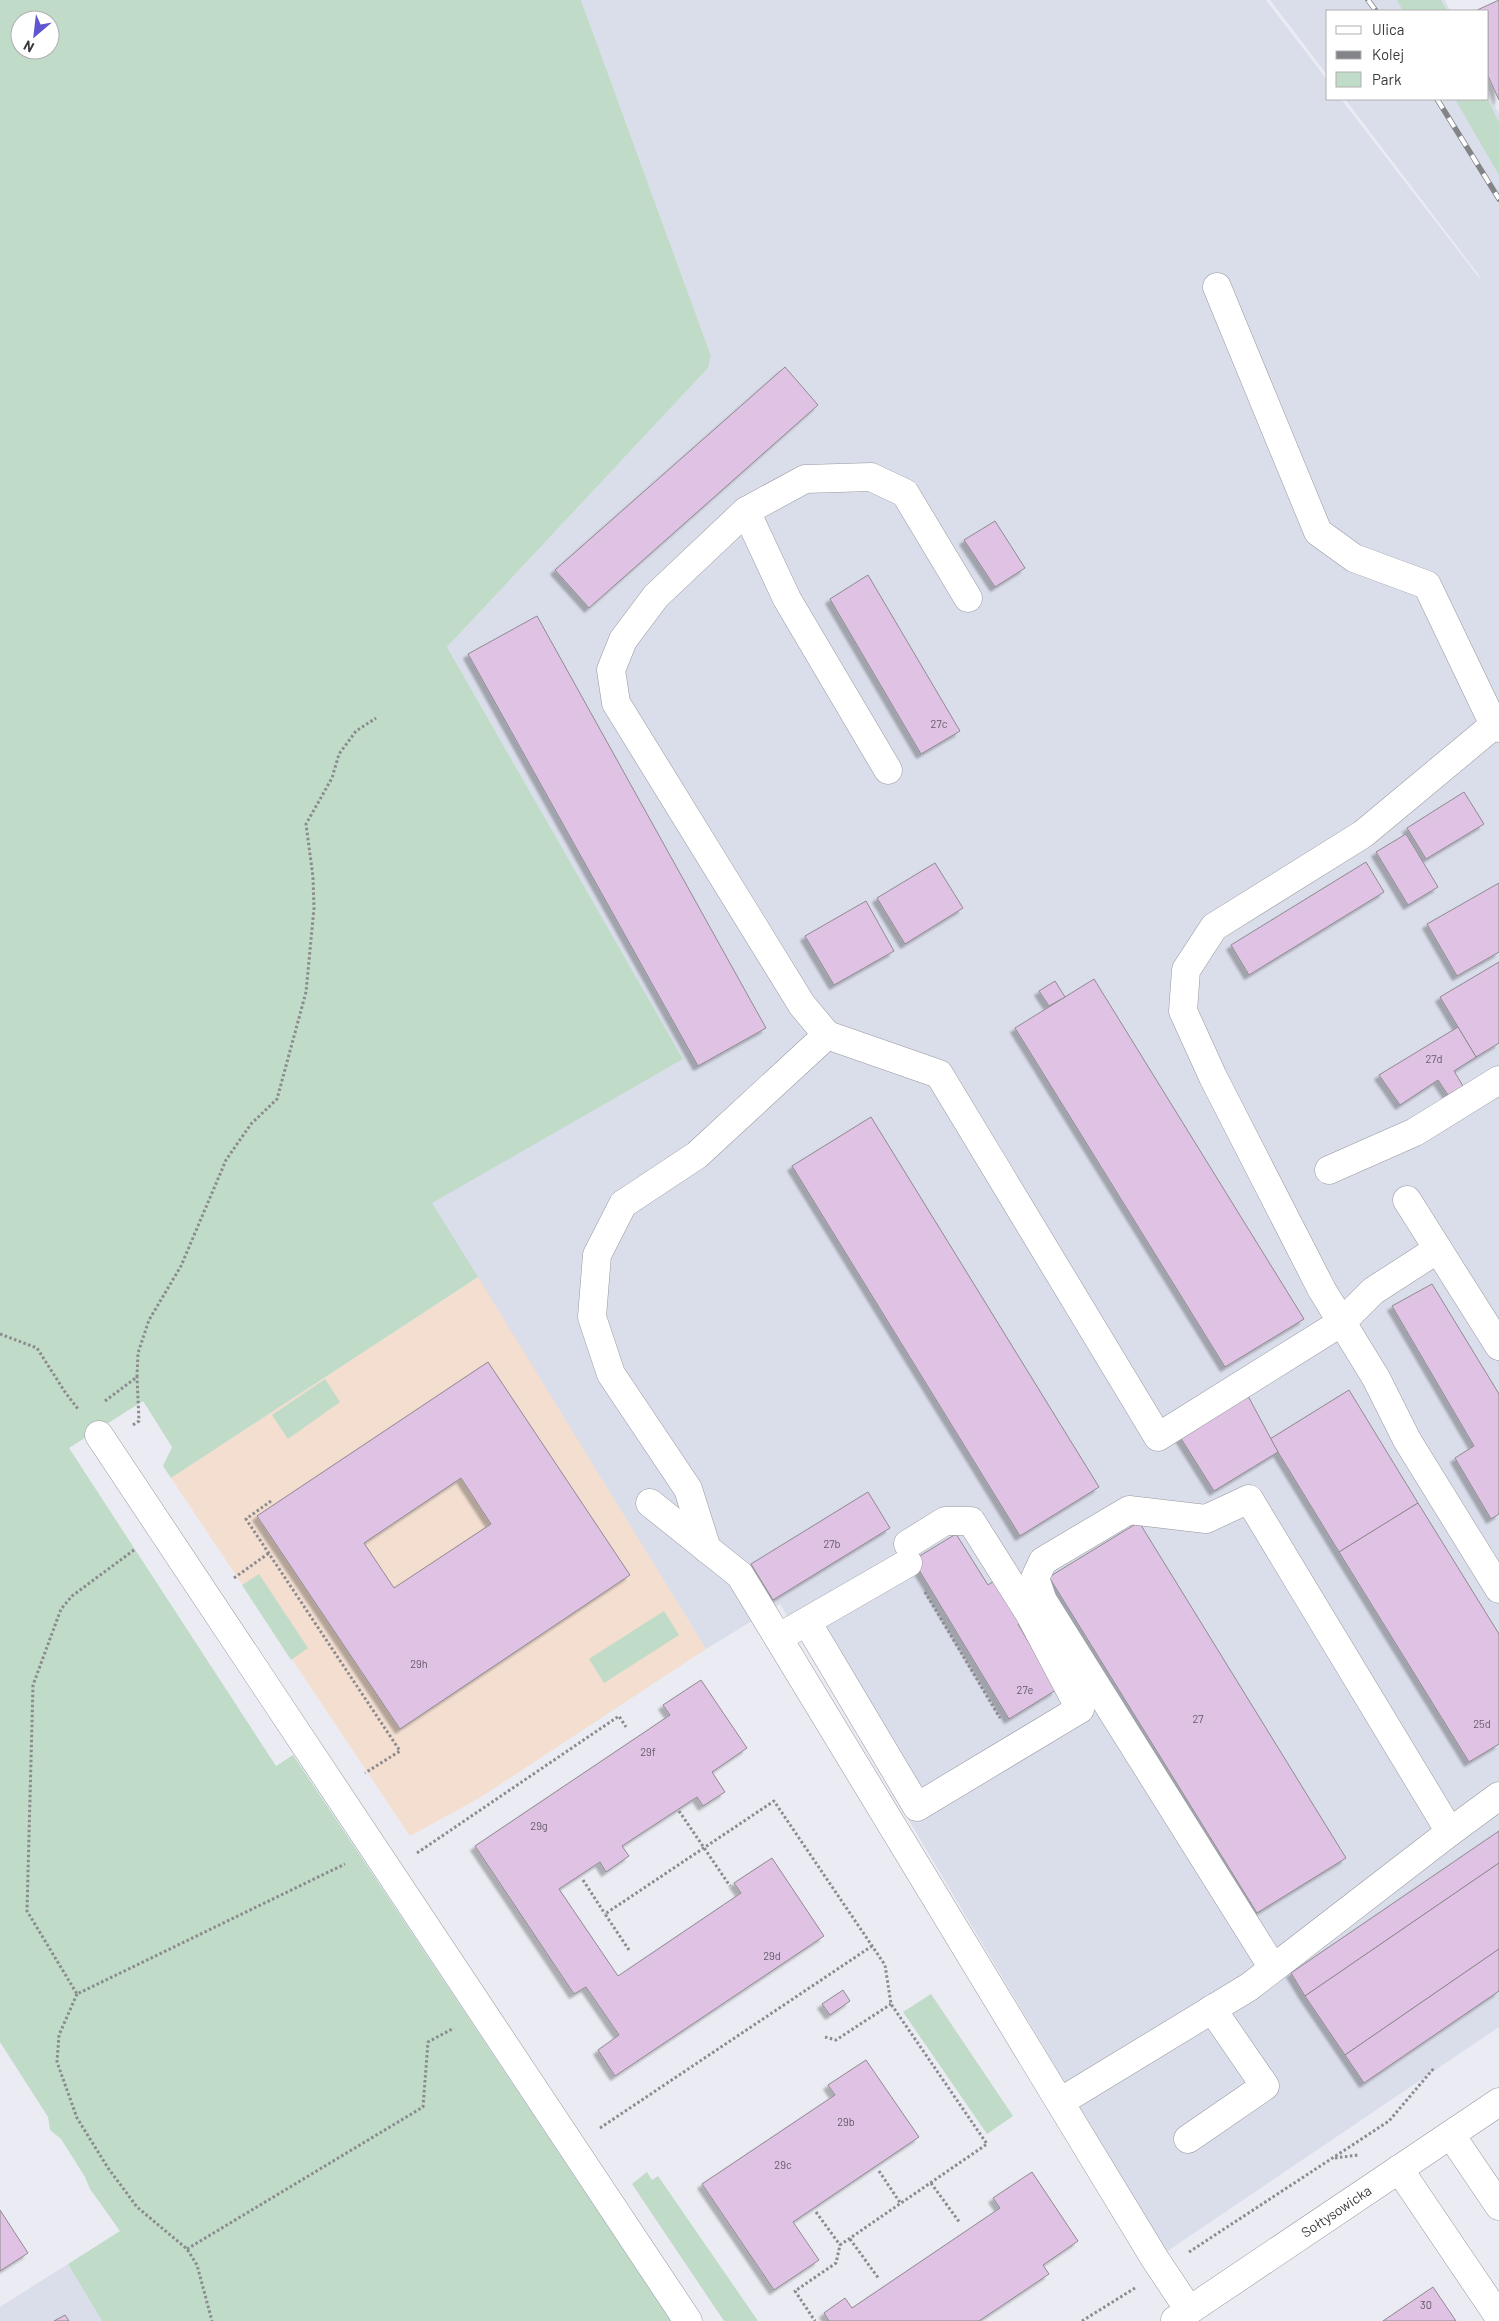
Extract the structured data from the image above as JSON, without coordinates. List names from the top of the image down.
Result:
{
  "streets": {
    "street": ["Sołtysowicka"]
  },
  "house_numbers": [
    "27c",
    "27d",
    "27b",
    "29h",
    "27e",
    "27",
    "25d",
    "29f",
    "29g",
    "29d",
    "29b",
    "29c",
    "30"
  ],
  "legend": ["Ulica", "Kolej", "Park"],
  "north": "bottom left"
}
